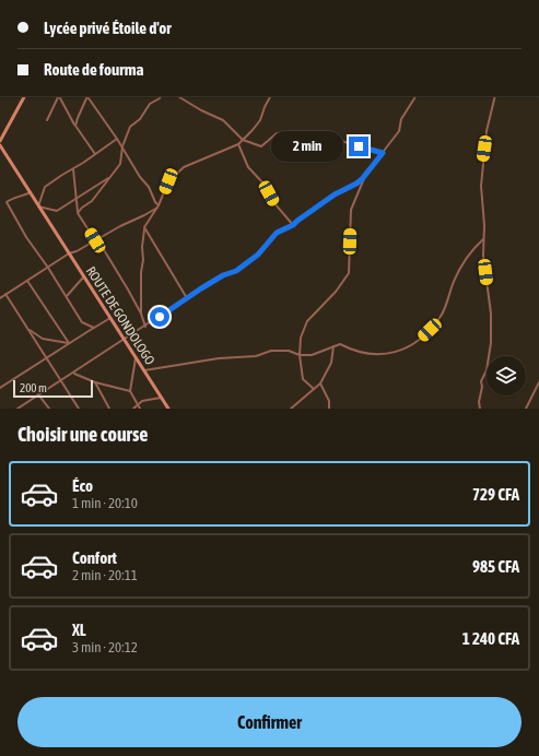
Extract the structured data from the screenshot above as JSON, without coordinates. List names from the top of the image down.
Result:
{
  "streets": {
    "street": ["ROUTE DE GONDOLOGO"]
  },
  "scale_bar": "200 m",
  "page": {
    "banner": ["Lycée privé Étoile d'or", "Route de fourma"],
    "bubble": "2 min",
    "scale": "200 m",
    "heading": "Choisir une course",
    "list": [
      {
        "name": "Éco",
        "note": "1 min · 20:10",
        "value": "729 CFA"
      },
      {
        "name": "Confort",
        "note": "2 min · 20:11",
        "value": "985 CFA"
      },
      {
        "name": "XL",
        "note": "3 min · 20:12",
        "value": "1 240 CFA"
      }
    ],
    "buttons": "Confirmer"
  }
}
